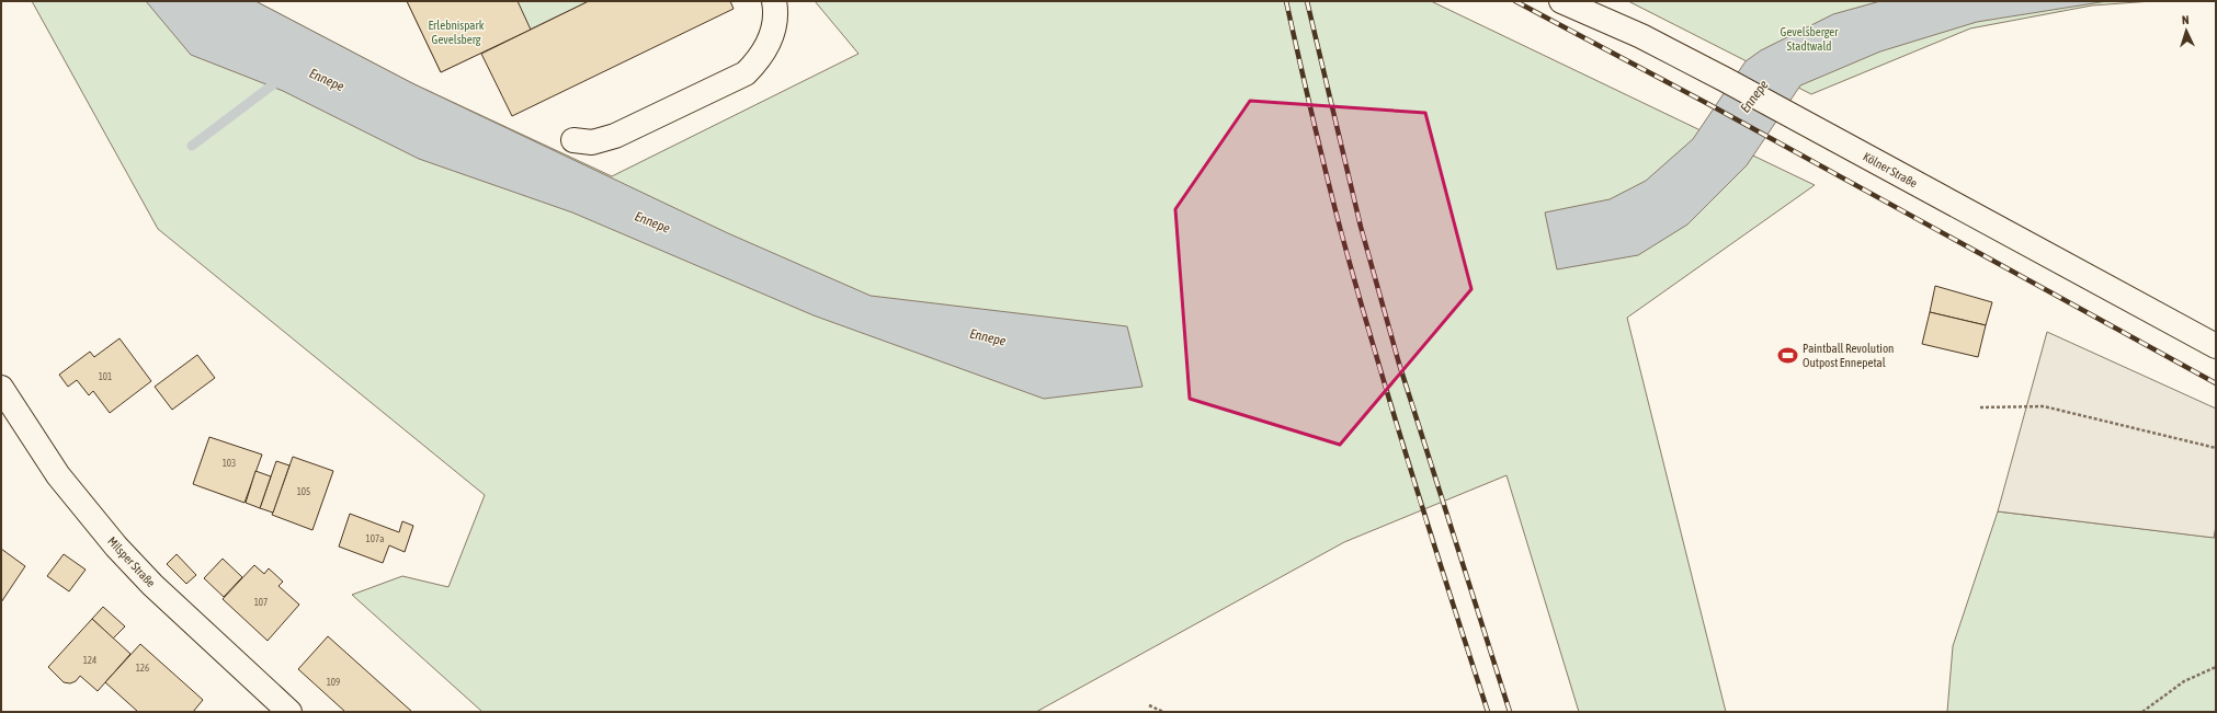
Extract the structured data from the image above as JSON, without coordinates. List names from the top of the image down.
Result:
{
  "streets": {
    "main road": ["Kölner Straße", "Milsper Straße"]
  },
  "water": ["Ennepe"],
  "parks": ["Erlebnispark Gevelsberg", "Gevelsberger Stadtwald"],
  "places": {
    "sports": ["Paintball Revolution Outpost Ennepetal"]
  },
  "house_numbers": [
    "101",
    "103",
    "105",
    "107a",
    "107",
    "124",
    "126",
    "109"
  ],
  "north": "top"
}
